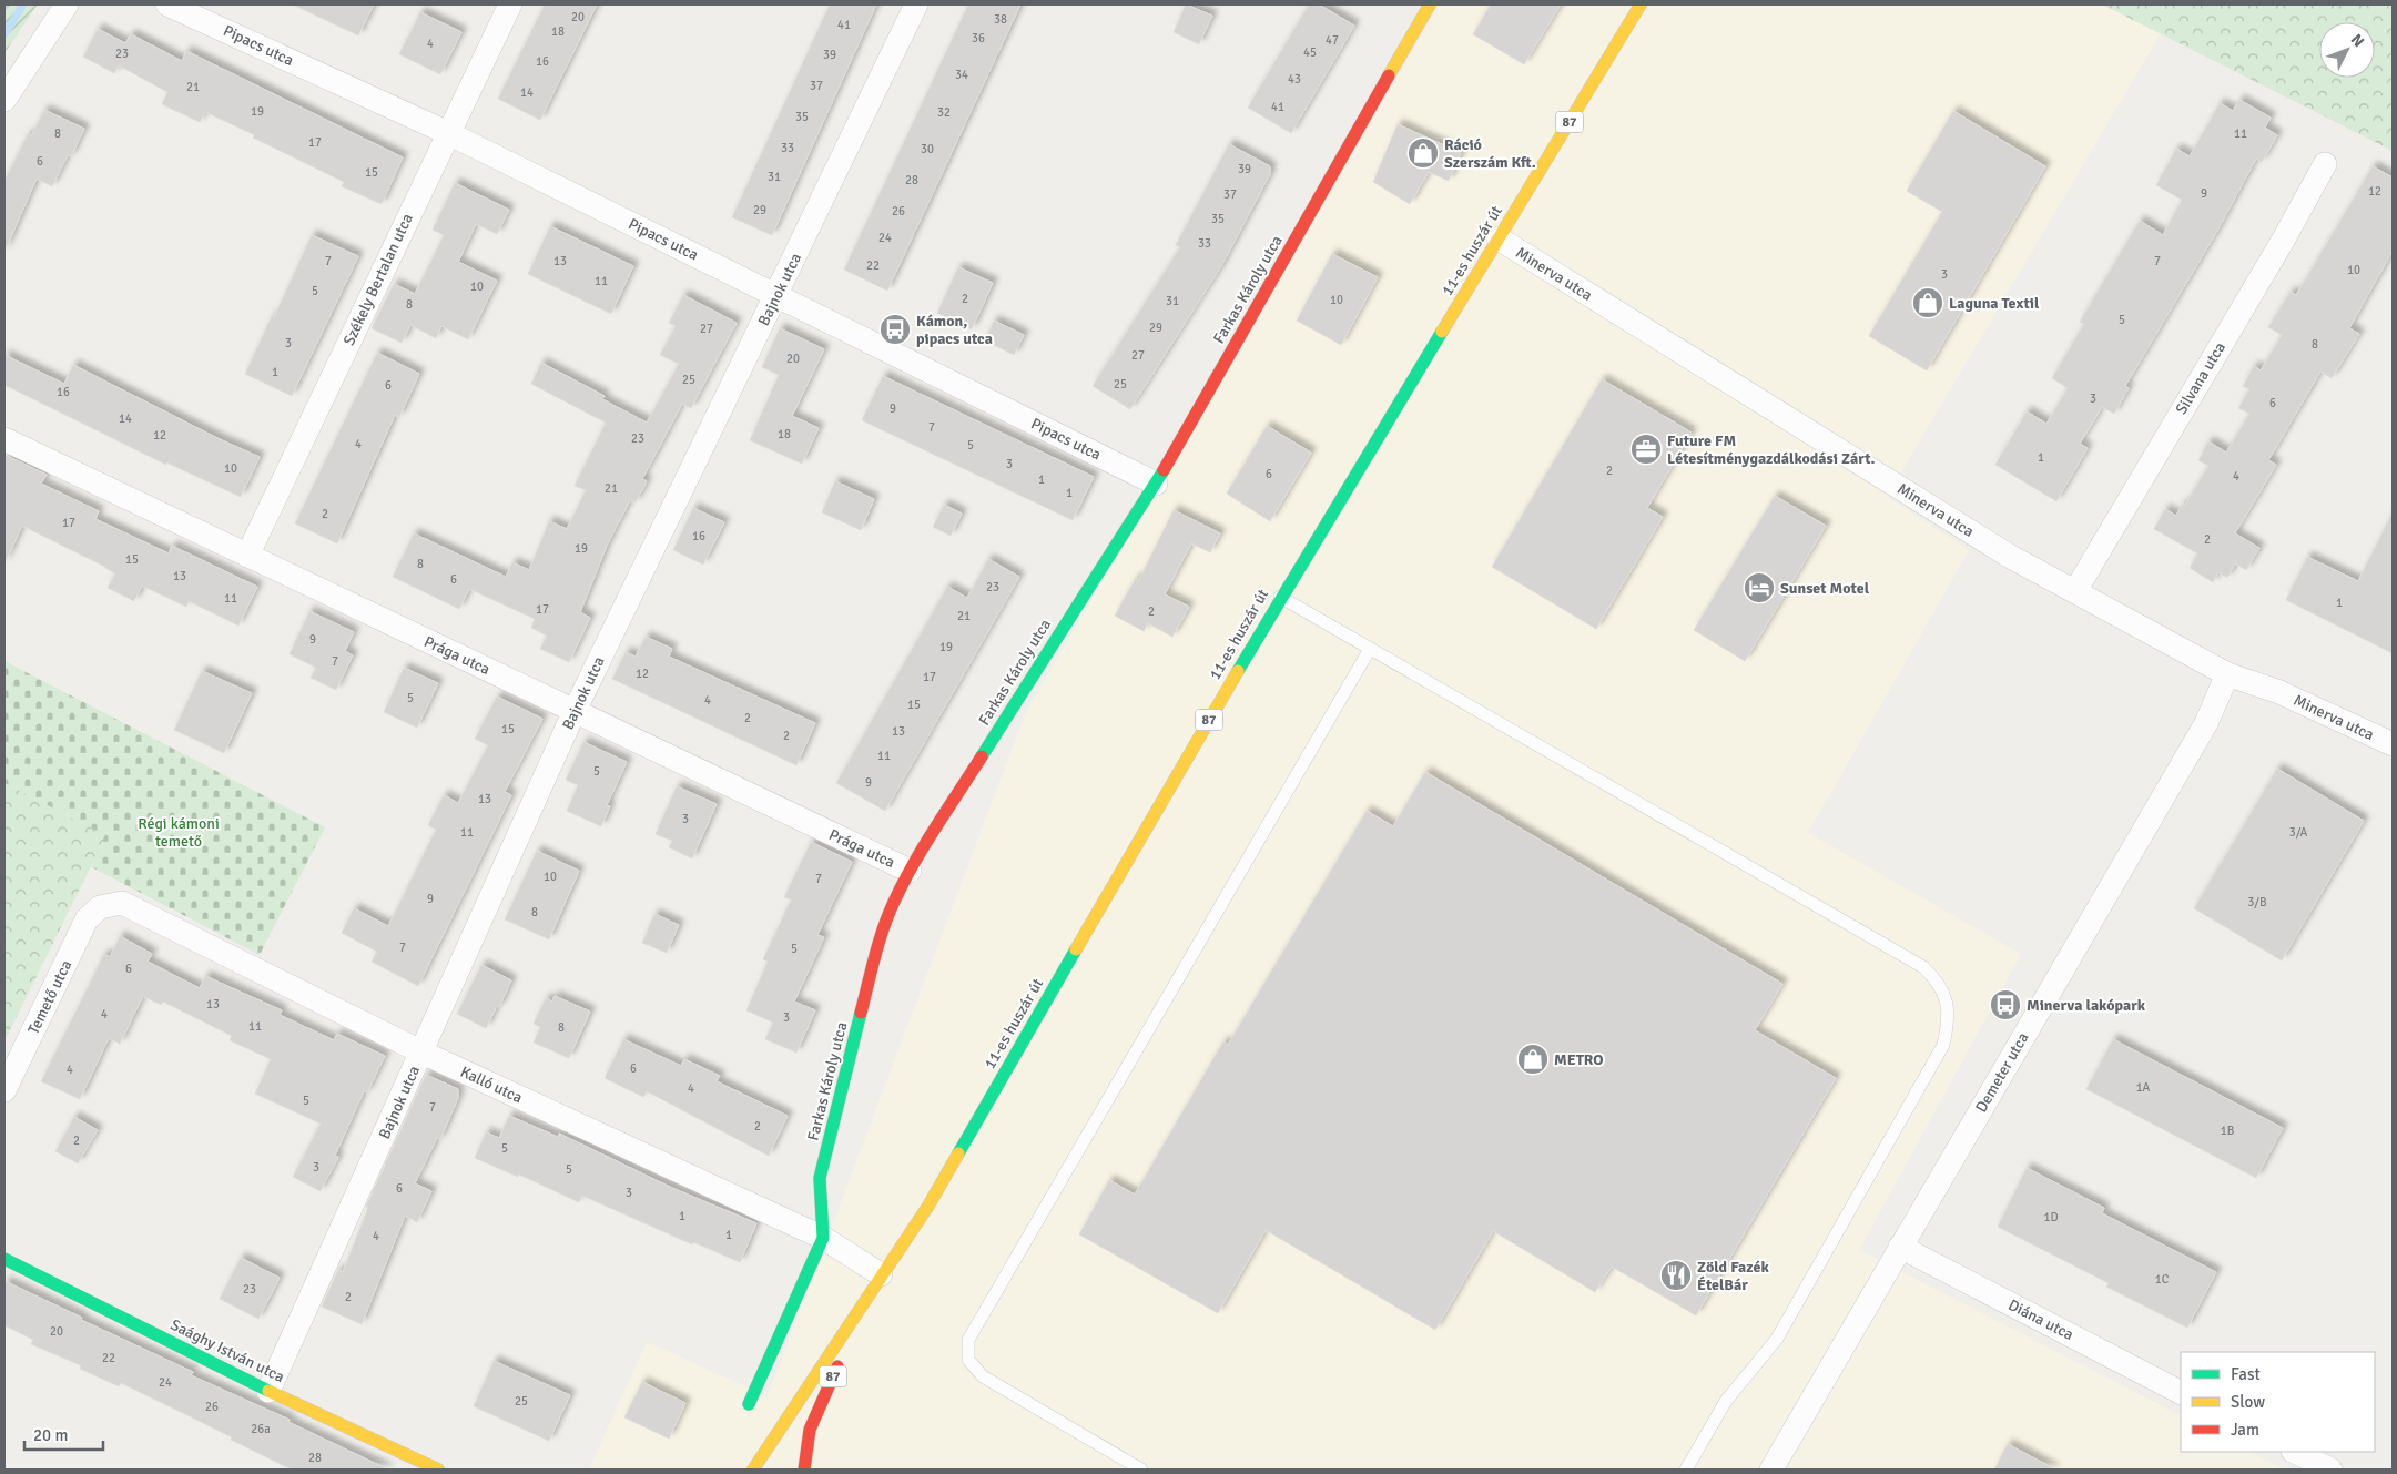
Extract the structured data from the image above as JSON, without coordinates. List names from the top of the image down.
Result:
{
  "streets": {
    "street": [
      "Pipacs utca",
      "87",
      "11-es huszár út",
      "Minerva utca",
      "Székely Bertalan utca",
      "Bajnok utca",
      "Farkas Károly utca",
      "Silvana utca",
      "Prága utca",
      "Temető utca",
      "Demeter utca",
      "Kalló utca",
      "Diána utca",
      "Saághy István utca"
    ]
  },
  "crossings": [
    ["Pipacs utca", "Székely Bertalan utca"],
    ["Pipacs utca", "Bajnok utca"],
    ["Pipacs utca", "Farkas Károly utca"],
    ["87", "11-es huszár út"],
    ["87", "Kalló utca"],
    ["11-es huszár út", "Minerva utca"],
    ["11-es huszár út", "Kalló utca"],
    ["Minerva utca", "Silvana utca"],
    ["Minerva utca", "Demeter utca"],
    ["Székely Bertalan utca", "Prága utca"],
    ["Bajnok utca", "Prága utca"],
    ["Bajnok utca", "Kalló utca"],
    ["Bajnok utca", "Saághy István utca"],
    ["Farkas Károly utca", "Prága utca"],
    ["Farkas Károly utca", "Kalló utca"],
    ["Temető utca", "Kalló utca"],
    ["Demeter utca", "Diána utca"]
  ],
  "parks": ["Régi kámoni temető"],
  "places": {
    "shop": ["Ráció Szerszám Kft.", "Laguna Textil", "METRO"],
    "bus stop": ["Kámon, pipacs utca", "Minerva lakópark"],
    "office": ["Future FM Létesítménygazdálkodási Zárt."],
    "hotel": ["Sunset Motel"],
    "restaurant": ["Zöld Fazék ÉtelBár"]
  },
  "house_numbers": [
    "20",
    "38",
    "41",
    "18",
    "36",
    "47",
    "4",
    "45",
    "23",
    "39",
    "16",
    "34",
    "43",
    "37",
    "21",
    "14",
    "41",
    "19",
    "32",
    "35",
    "8",
    "11",
    "17",
    "33",
    "30",
    "6",
    "39",
    "15",
    "31",
    "28",
    "12",
    "9",
    "37",
    "29",
    "26",
    "35",
    "24",
    "33",
    "7",
    "13",
    "7",
    "22",
    "10",
    "3",
    "11",
    "10",
    "5",
    "2",
    "10",
    "31",
    "8",
    "5",
    "29",
    "27",
    "3",
    "8",
    "27",
    "20",
    "1",
    "25",
    "25",
    "6",
    "16",
    "3",
    "6",
    "9",
    "14",
    "7",
    "18",
    "12",
    "23",
    "4",
    "5",
    "1",
    "3",
    "10",
    "2",
    "6",
    "4",
    "1",
    "21",
    "1",
    "2",
    "17",
    "16",
    "2",
    "19",
    "15",
    "8",
    "13",
    "6",
    "23",
    "11",
    "1",
    "17",
    "2",
    "21",
    "9",
    "19",
    "7",
    "12",
    "17",
    "5",
    "4",
    "15",
    "2",
    "15",
    "13",
    "2",
    "11",
    "5",
    "9",
    "13",
    "3",
    "11",
    "3/A",
    "10",
    "7",
    "9",
    "3/B",
    "8",
    "7",
    "5",
    "6",
    "13",
    "4",
    "3",
    "11",
    "8",
    "6",
    "4",
    "1A",
    "4",
    "5",
    "7",
    "2",
    "1B",
    "2",
    "5",
    "3",
    "5",
    "6",
    "3",
    "1",
    "1D",
    "1",
    "4",
    "1C",
    "23",
    "2",
    "20",
    "22",
    "24",
    "25",
    "26",
    "26a",
    "28"
  ],
  "legend": ["Fast", "Slow", "Jam"],
  "scale_bar": "20 m",
  "north": "top right"
}
